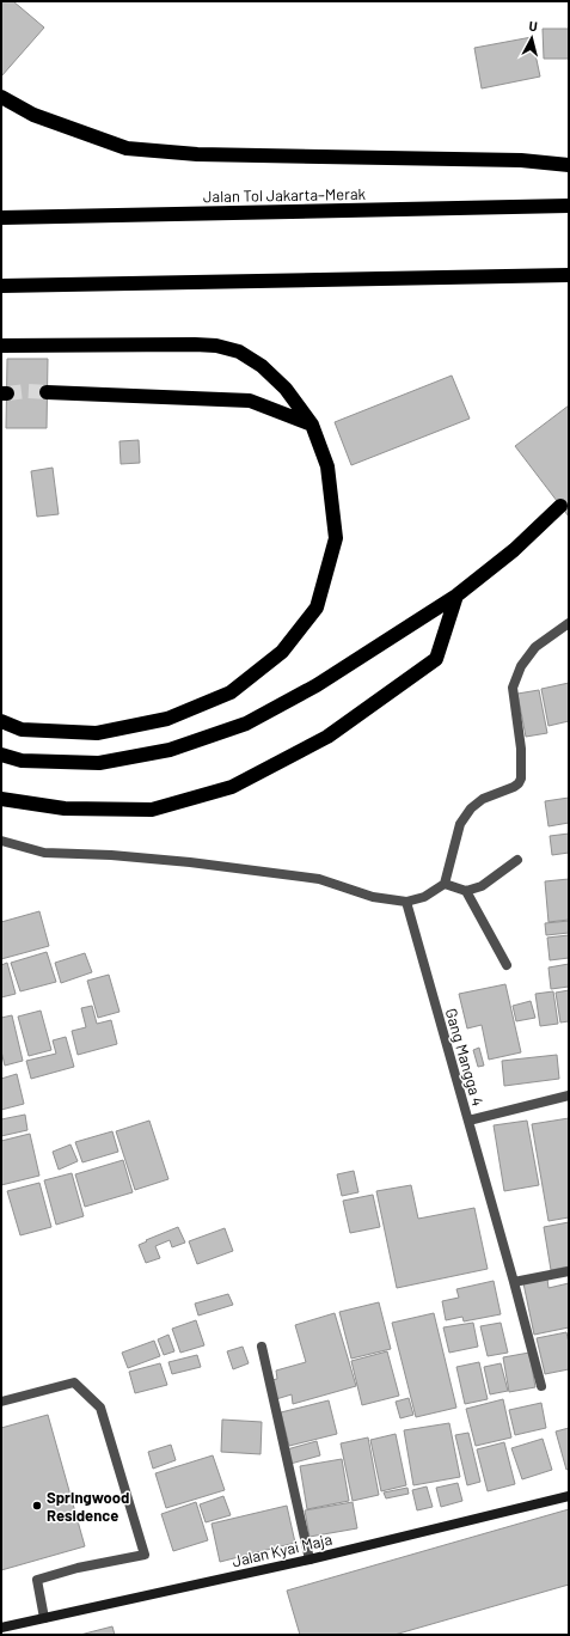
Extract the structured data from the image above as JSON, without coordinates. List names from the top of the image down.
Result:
{
  "streets": {
    "highway": ["Jalan Tol Jakarta–Merak"],
    "main road": ["Jalan Kyai Maja"],
    "street": ["Gang Mangga 4"]
  },
  "places": ["Springwood Residence"],
  "north": "top"
}
